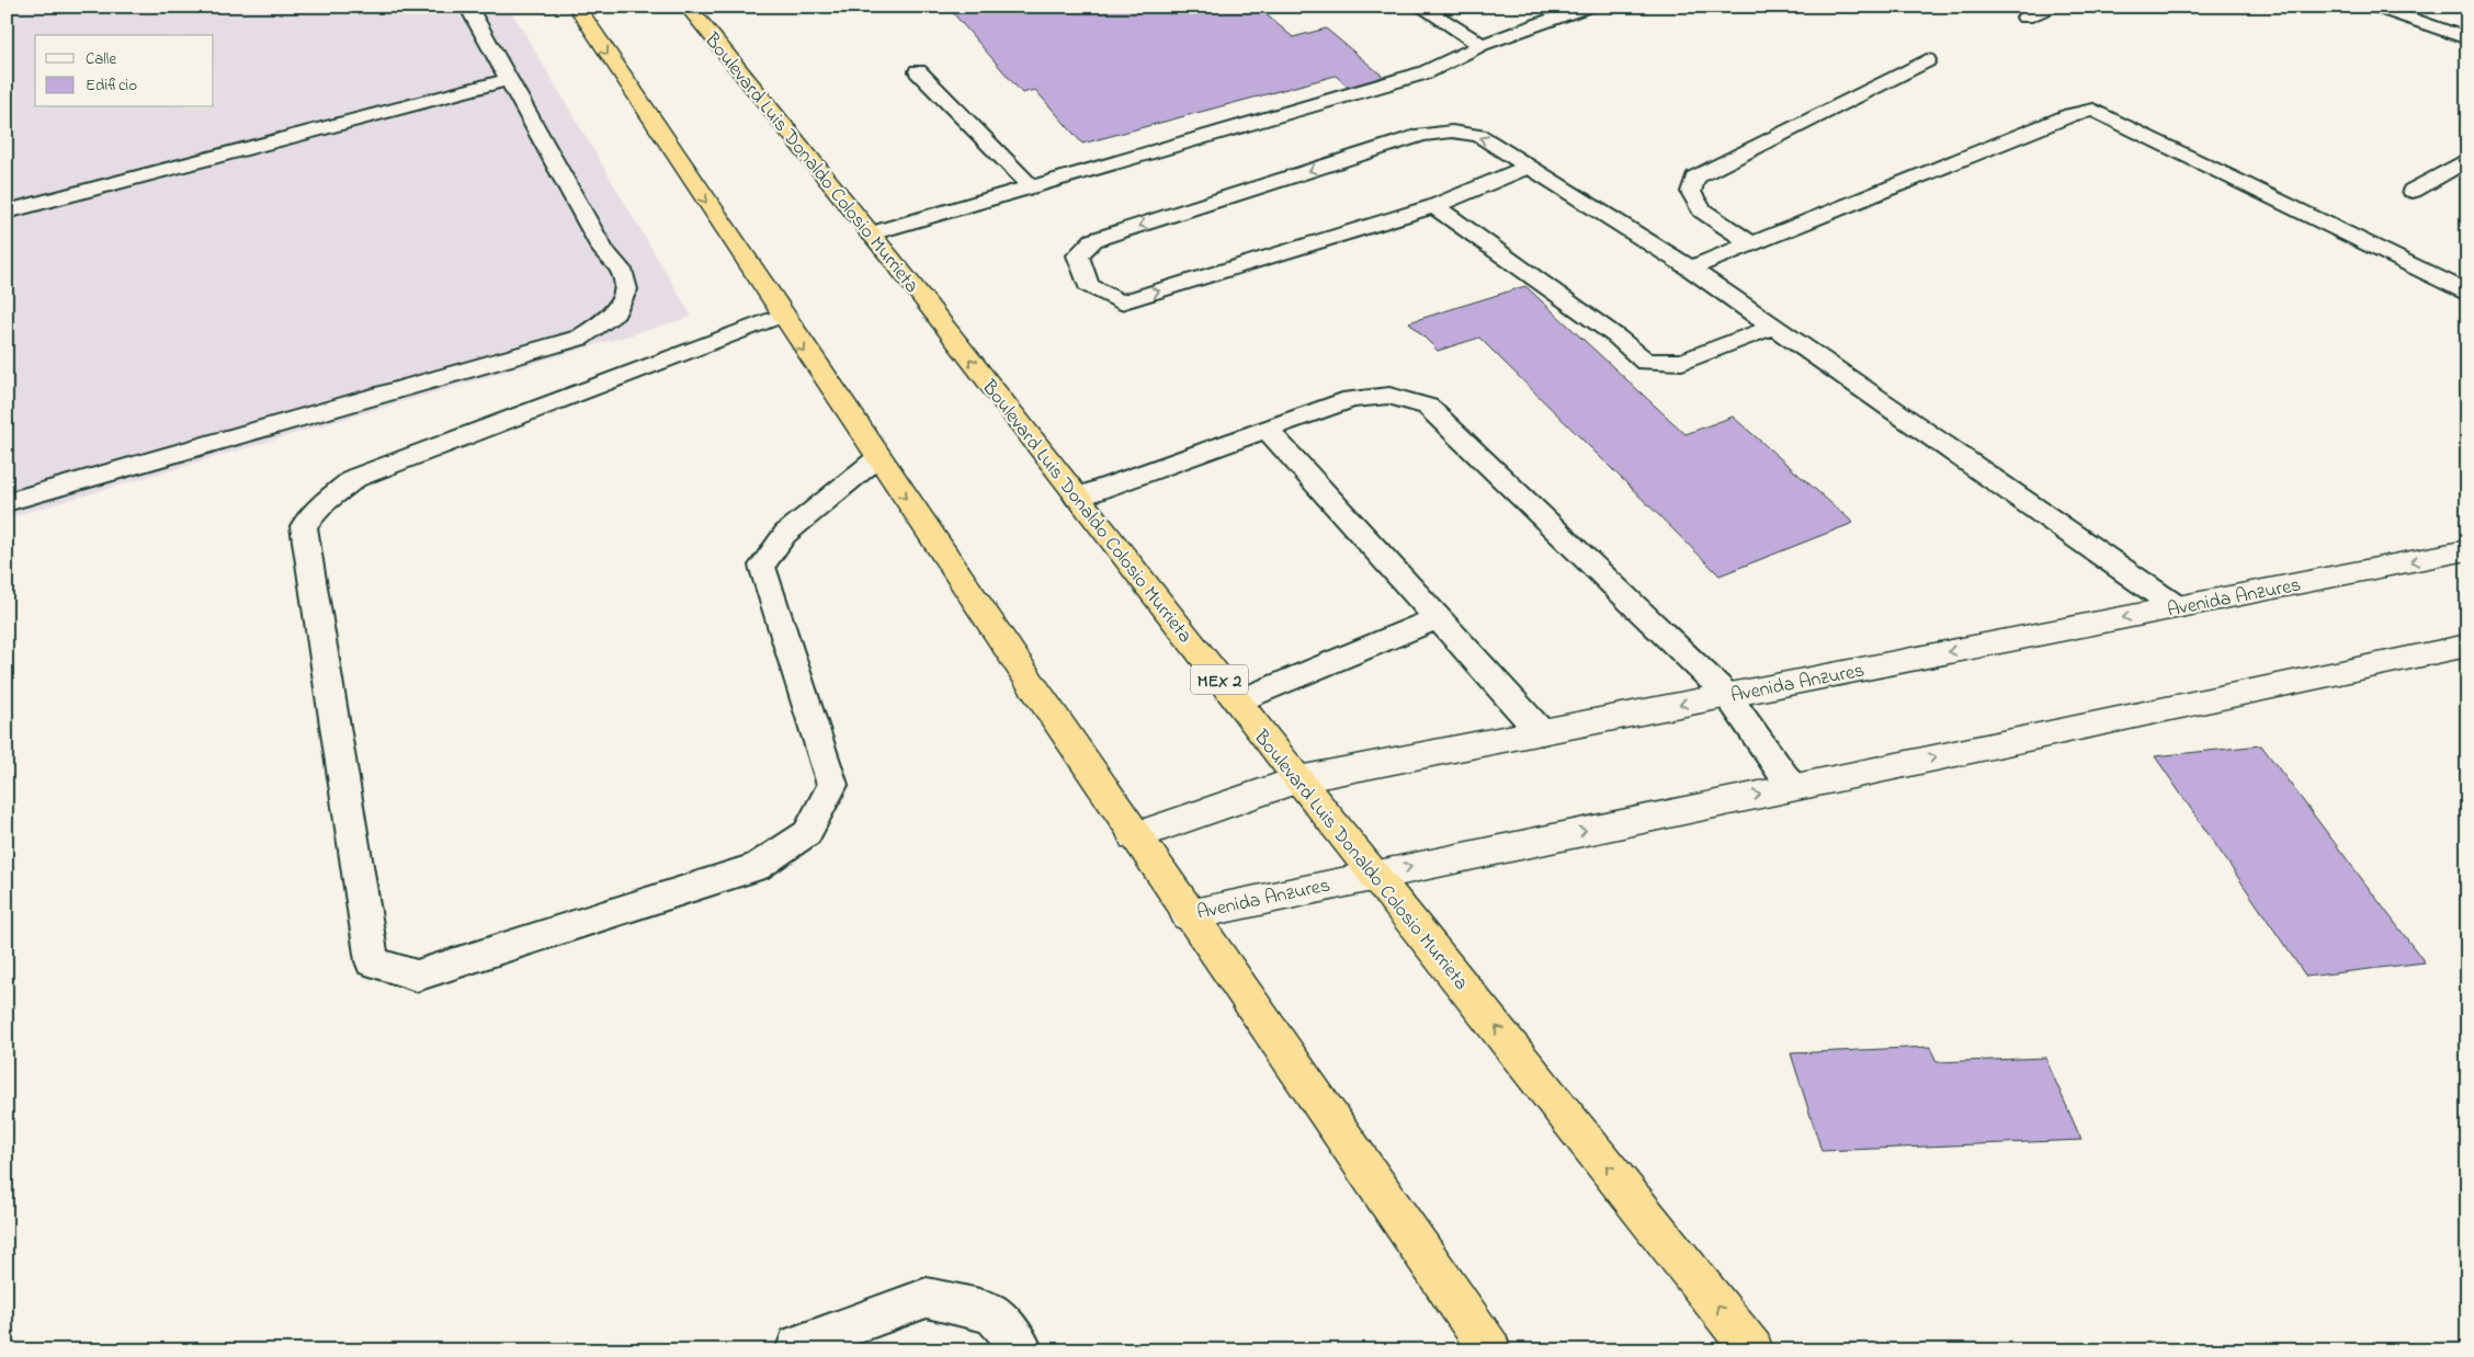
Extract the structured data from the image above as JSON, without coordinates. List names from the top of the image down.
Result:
{
  "streets": {
    "highway": ["Boulevard Luis Donaldo Colosio Murrieta", "MEX 2"],
    "street": ["Avenida Anzures"]
  },
  "crossings": [
    ["Boulevard Luis Donaldo Colosio Murrieta", "Avenida Anzures"]
  ],
  "legend": ["Calle", "Edificio"]
}
